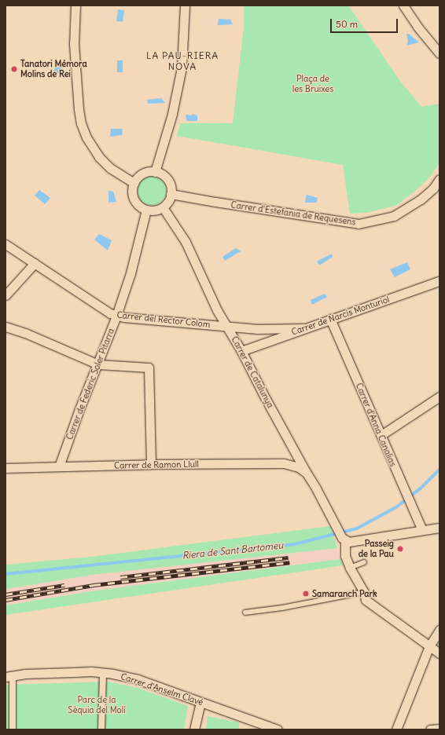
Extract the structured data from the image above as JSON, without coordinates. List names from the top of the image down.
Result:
{
  "streets": {
    "street": [
      "Carrer d'Estefania de Requesens",
      "Carrer de Narcís Monturiol",
      "Carrer del Rector Colom",
      "Carrer de Catalunya",
      "Carrer de Federic Soler Pitarra",
      "Carrer d'Anna Canalias",
      "Carrer de Ramon Llull",
      "Carrer d'Anselm Clavé"
    ]
  },
  "crossings": [
    ["Carrer d'Estefania de Requesens", "Carrer de Catalunya"],
    ["Carrer d'Estefania de Requesens", "Carrer de Federic Soler Pitarra"],
    ["Carrer de Narcís Monturiol", "Carrer del Rector Colom"],
    ["Carrer de Narcís Monturiol", "Carrer de Catalunya"],
    ["Carrer de Narcís Monturiol", "Carrer d'Anna Canalias"],
    ["Carrer del Rector Colom", "Carrer de Catalunya"],
    ["Carrer del Rector Colom", "Carrer de Federic Soler Pitarra"],
    ["Carrer de Catalunya", "Carrer de Federic Soler Pitarra"],
    ["Carrer de Catalunya", "Carrer de Ramon Llull"],
    ["Carrer de Federic Soler Pitarra", "Carrer de Ramon Llull"]
  ],
  "districts": ["LA PAU-RIERA NOVA"],
  "water": ["Riera de Sant Bartomeu"],
  "parks": ["Plaça de les Bruixes", "Parc de la Sèquia del Molí"],
  "places": ["Tanatori Mémora Molins de Rei", "Passeig de la Pau", "Samaranch Park"],
  "scale_bar": "50 m"
}
